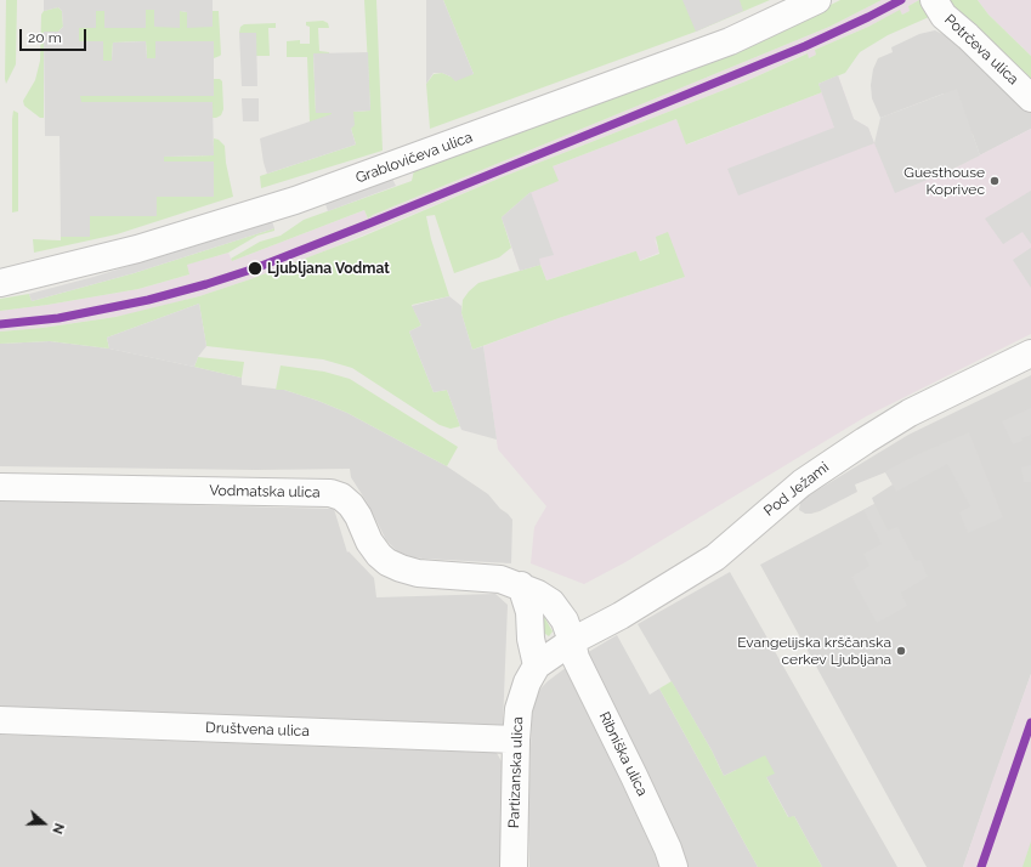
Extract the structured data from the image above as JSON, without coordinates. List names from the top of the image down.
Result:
{
  "streets": {
    "street": [
      "Potrčeva ulica",
      "Grablovičeva ulica",
      "Pod Ježami",
      "Vodmatska ulica",
      "Društvena ulica",
      "Ribniška ulica",
      "Partizanska ulica"
    ]
  },
  "crossings": [
    ["Pod Ježami", "Vodmatska ulica"],
    ["Pod Ježami", "Ribniška ulica"],
    ["Pod Ježami", "Partizanska ulica"],
    ["Vodmatska ulica", "Ribniška ulica"],
    ["Vodmatska ulica", "Partizanska ulica"],
    ["Društvena ulica", "Partizanska ulica"],
    ["Ribniška ulica", "Partizanska ulica"]
  ],
  "places": ["Guesthouse Koprivec", "Ljubljana Vodmat", "Evangelijska krščanska cerkev Ljubljana"],
  "scale_bar": "20 m",
  "north": "right"
}
